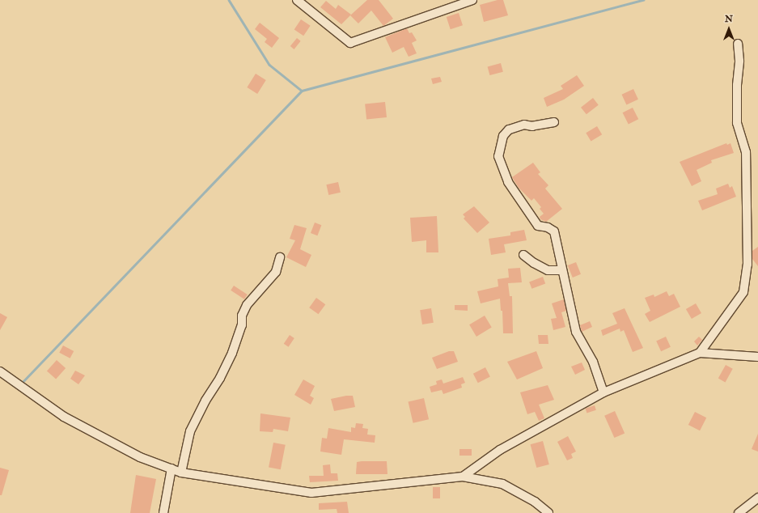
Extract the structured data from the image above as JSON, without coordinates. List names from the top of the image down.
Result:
{
  "north": "top"
}
